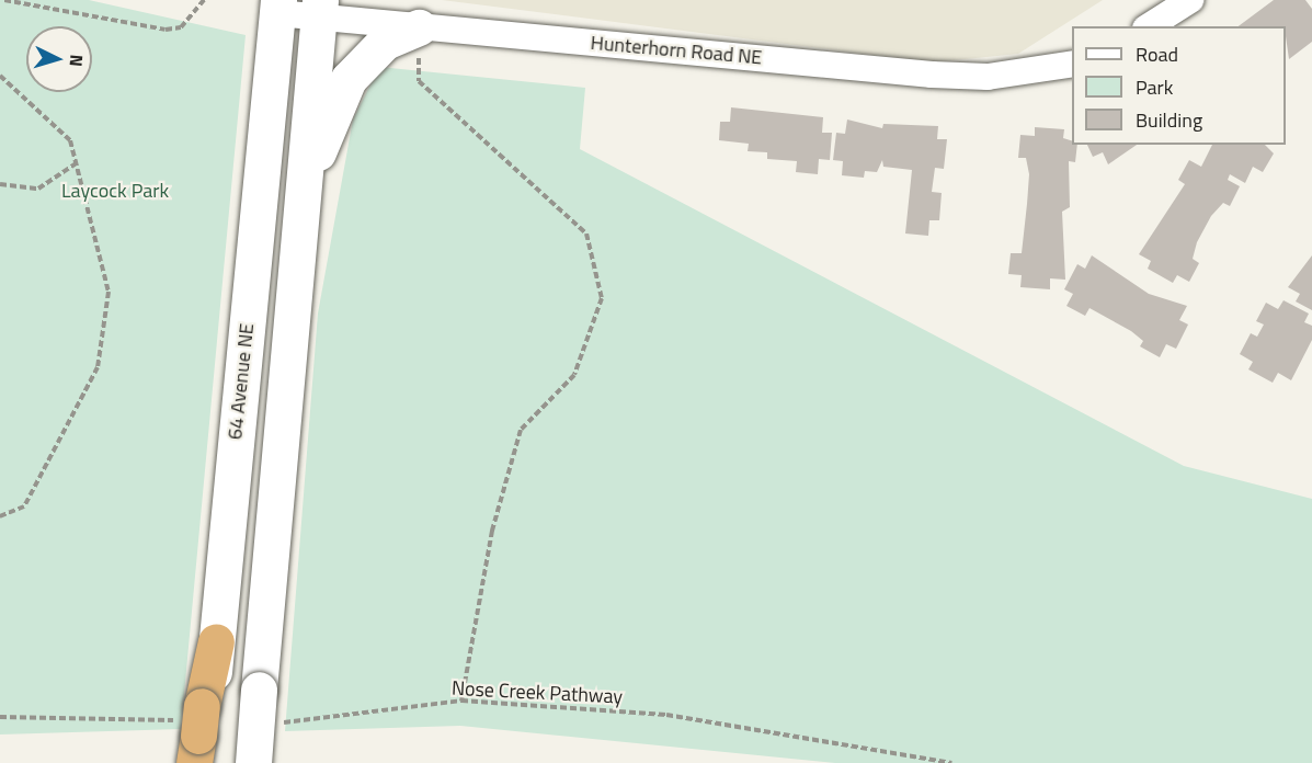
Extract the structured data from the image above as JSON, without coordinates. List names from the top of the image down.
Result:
{
  "streets": {
    "main road": ["64 Avenue NE"],
    "street": ["Hunterhorn Road NE"],
    "path": ["Nose Creek Pathway"]
  },
  "crossings": [
    ["Hunterhorn Road NE", "64 Avenue NE"]
  ],
  "parks": ["Laycock Park"],
  "legend": ["Road", "Park", "Building"],
  "north": "right"
}
